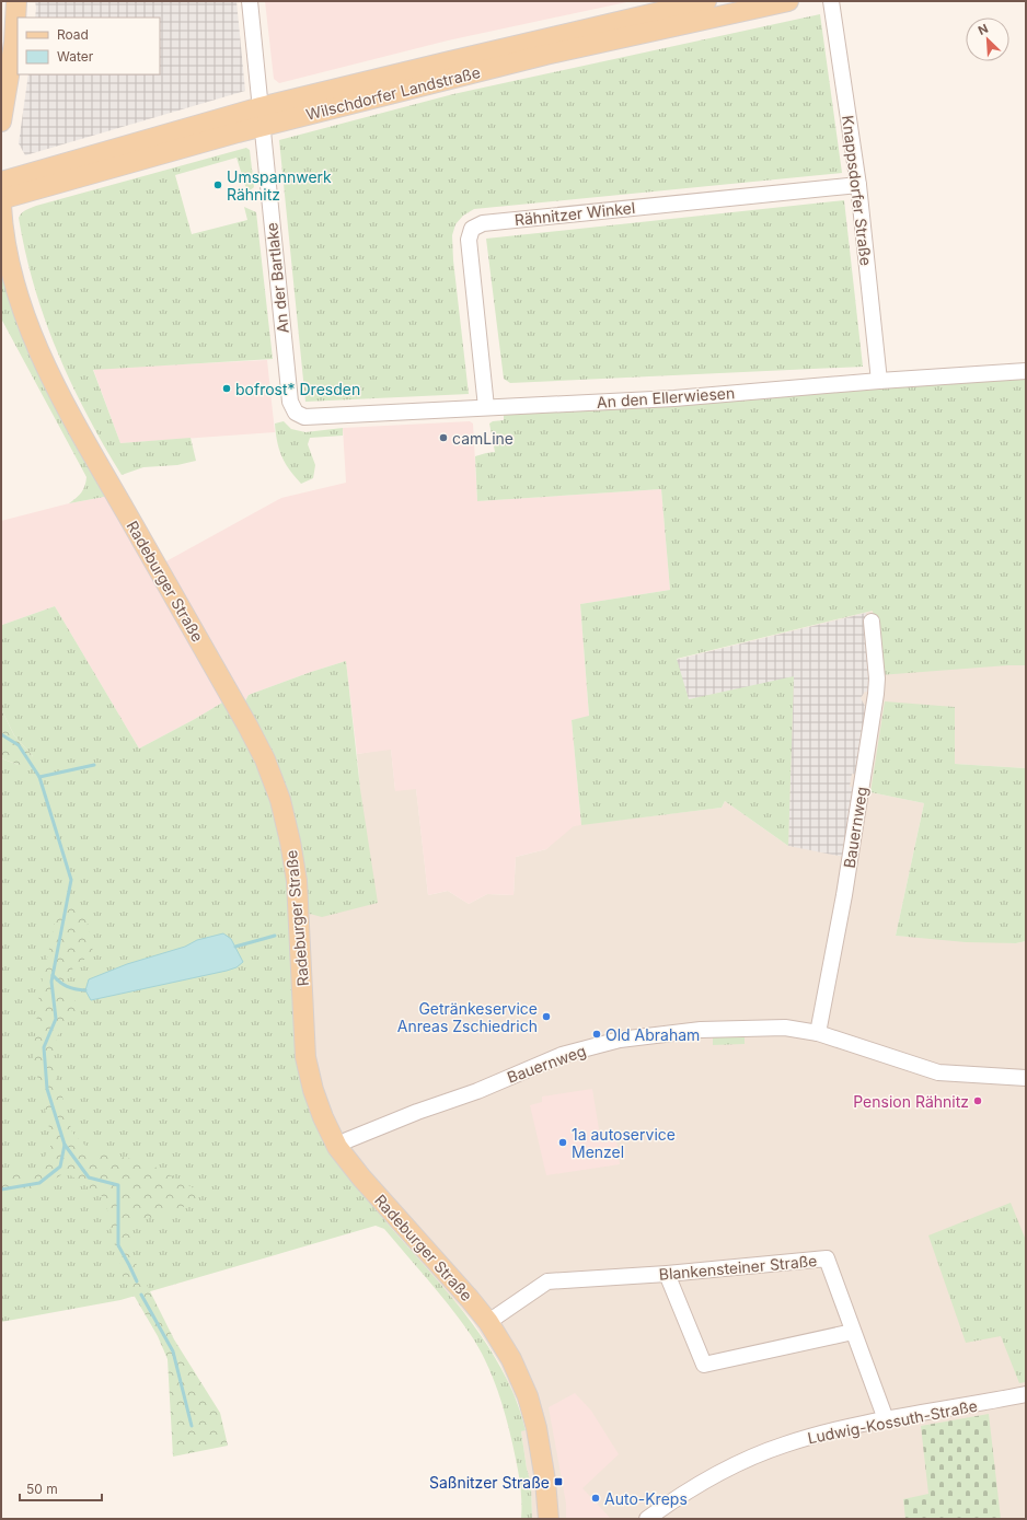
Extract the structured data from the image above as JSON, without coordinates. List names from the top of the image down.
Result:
{
  "streets": {
    "main road": ["Wilschdorfer Landstraße", "Radeburger Straße"],
    "street": [
      "Knappsdorfer Straße",
      "Rähnitzer Winkel",
      "An der Bartlake",
      "An den Ellerwiesen",
      "Bauernweg",
      "Blankensteiner Straße",
      "Ludwig-Kossuth-Straße"
    ]
  },
  "crossings": [
    ["Wilschdorfer Landstraße", "An der Bartlake"],
    ["Knappsdorfer Straße", "Rähnitzer Winkel"],
    ["Knappsdorfer Straße", "An den Ellerwiesen"],
    ["Rähnitzer Winkel", "An den Ellerwiesen"],
    ["An der Bartlake", "An den Ellerwiesen"],
    ["Radeburger Straße", "Bauernweg"],
    ["Radeburger Straße", "Blankensteiner Straße"],
    ["Blankensteiner Straße", "Ludwig-Kossuth-Straße"]
  ],
  "places": {
    "other": [
      "Umspannwerk Rähnitz",
      "bofrost* Dresden",
      "camLine",
      "Getränkeservice Anreas Zschiedrich",
      "Old Abraham",
      "Pension Rähnitz",
      "1a autoservice Menzel",
      "Auto-Kreps"
    ],
    "transit": ["Saßnitzer Straße"]
  },
  "legend": ["Road", "Water"],
  "scale_bar": "50 m",
  "north": "top left"
}
